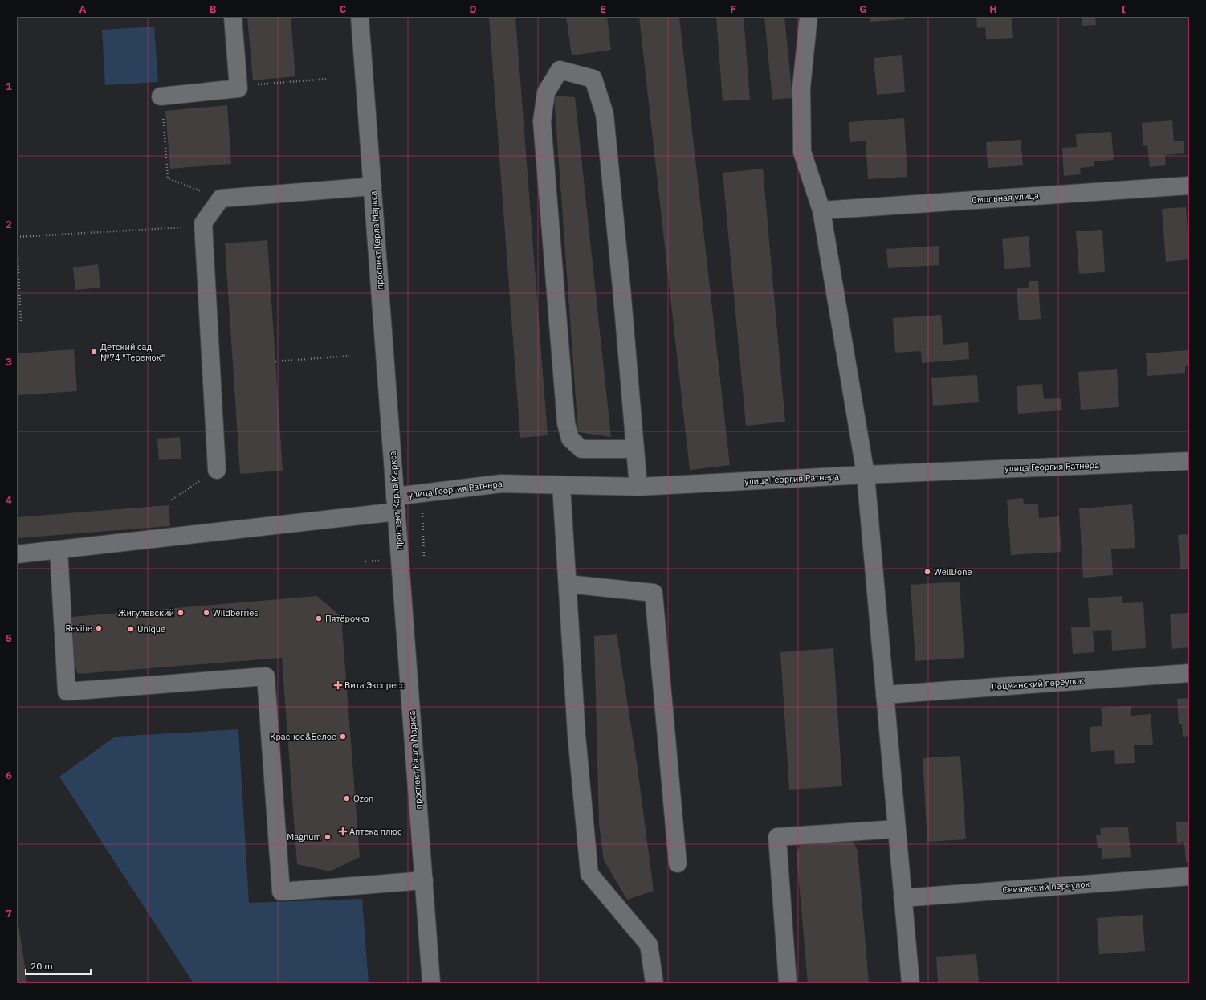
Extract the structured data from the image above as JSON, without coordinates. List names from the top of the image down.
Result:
{
  "streets": {
    "street": [
      "Смольная улица",
      "проспект Карла Маркса",
      "улица Георгия Ратнера",
      "Лоцманский переулок",
      "Свияжский переулок"
    ]
  },
  "crossings": [
    ["проспект Карла Маркса", "улица Георгия Ратнера"]
  ],
  "places": {
    "other": [
      "Детский сад №74 \"Теремок\"",
      "WellDone",
      "Жигулевский",
      "Wildberries",
      "Пятёрочка",
      "Revibe",
      "Unique",
      "Красное&Белое",
      "Ozon",
      "Magnum"
    ],
    "health": ["Вита Экспресс", "Аптека плюс"]
  },
  "scale_bar": "20 m",
  "grid": {
    "columns": [
      "A",
      "B",
      "C",
      "D",
      "E",
      "F",
      "G",
      "H",
      "I"
    ],
    "rows": [
      "1",
      "2",
      "3",
      "4",
      "5",
      "6",
      "7"
    ]
  }
}
